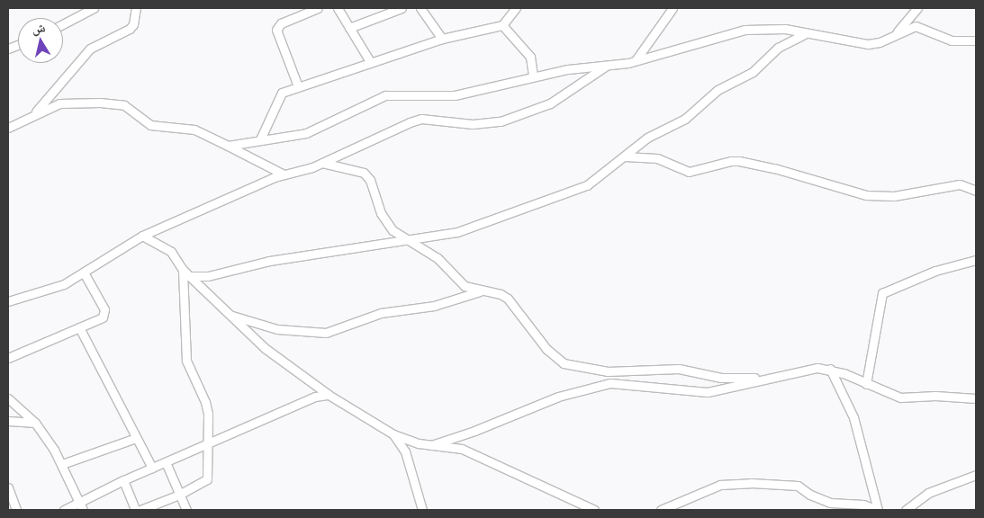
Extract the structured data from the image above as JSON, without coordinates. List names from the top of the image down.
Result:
{
  "north": "top"
}
